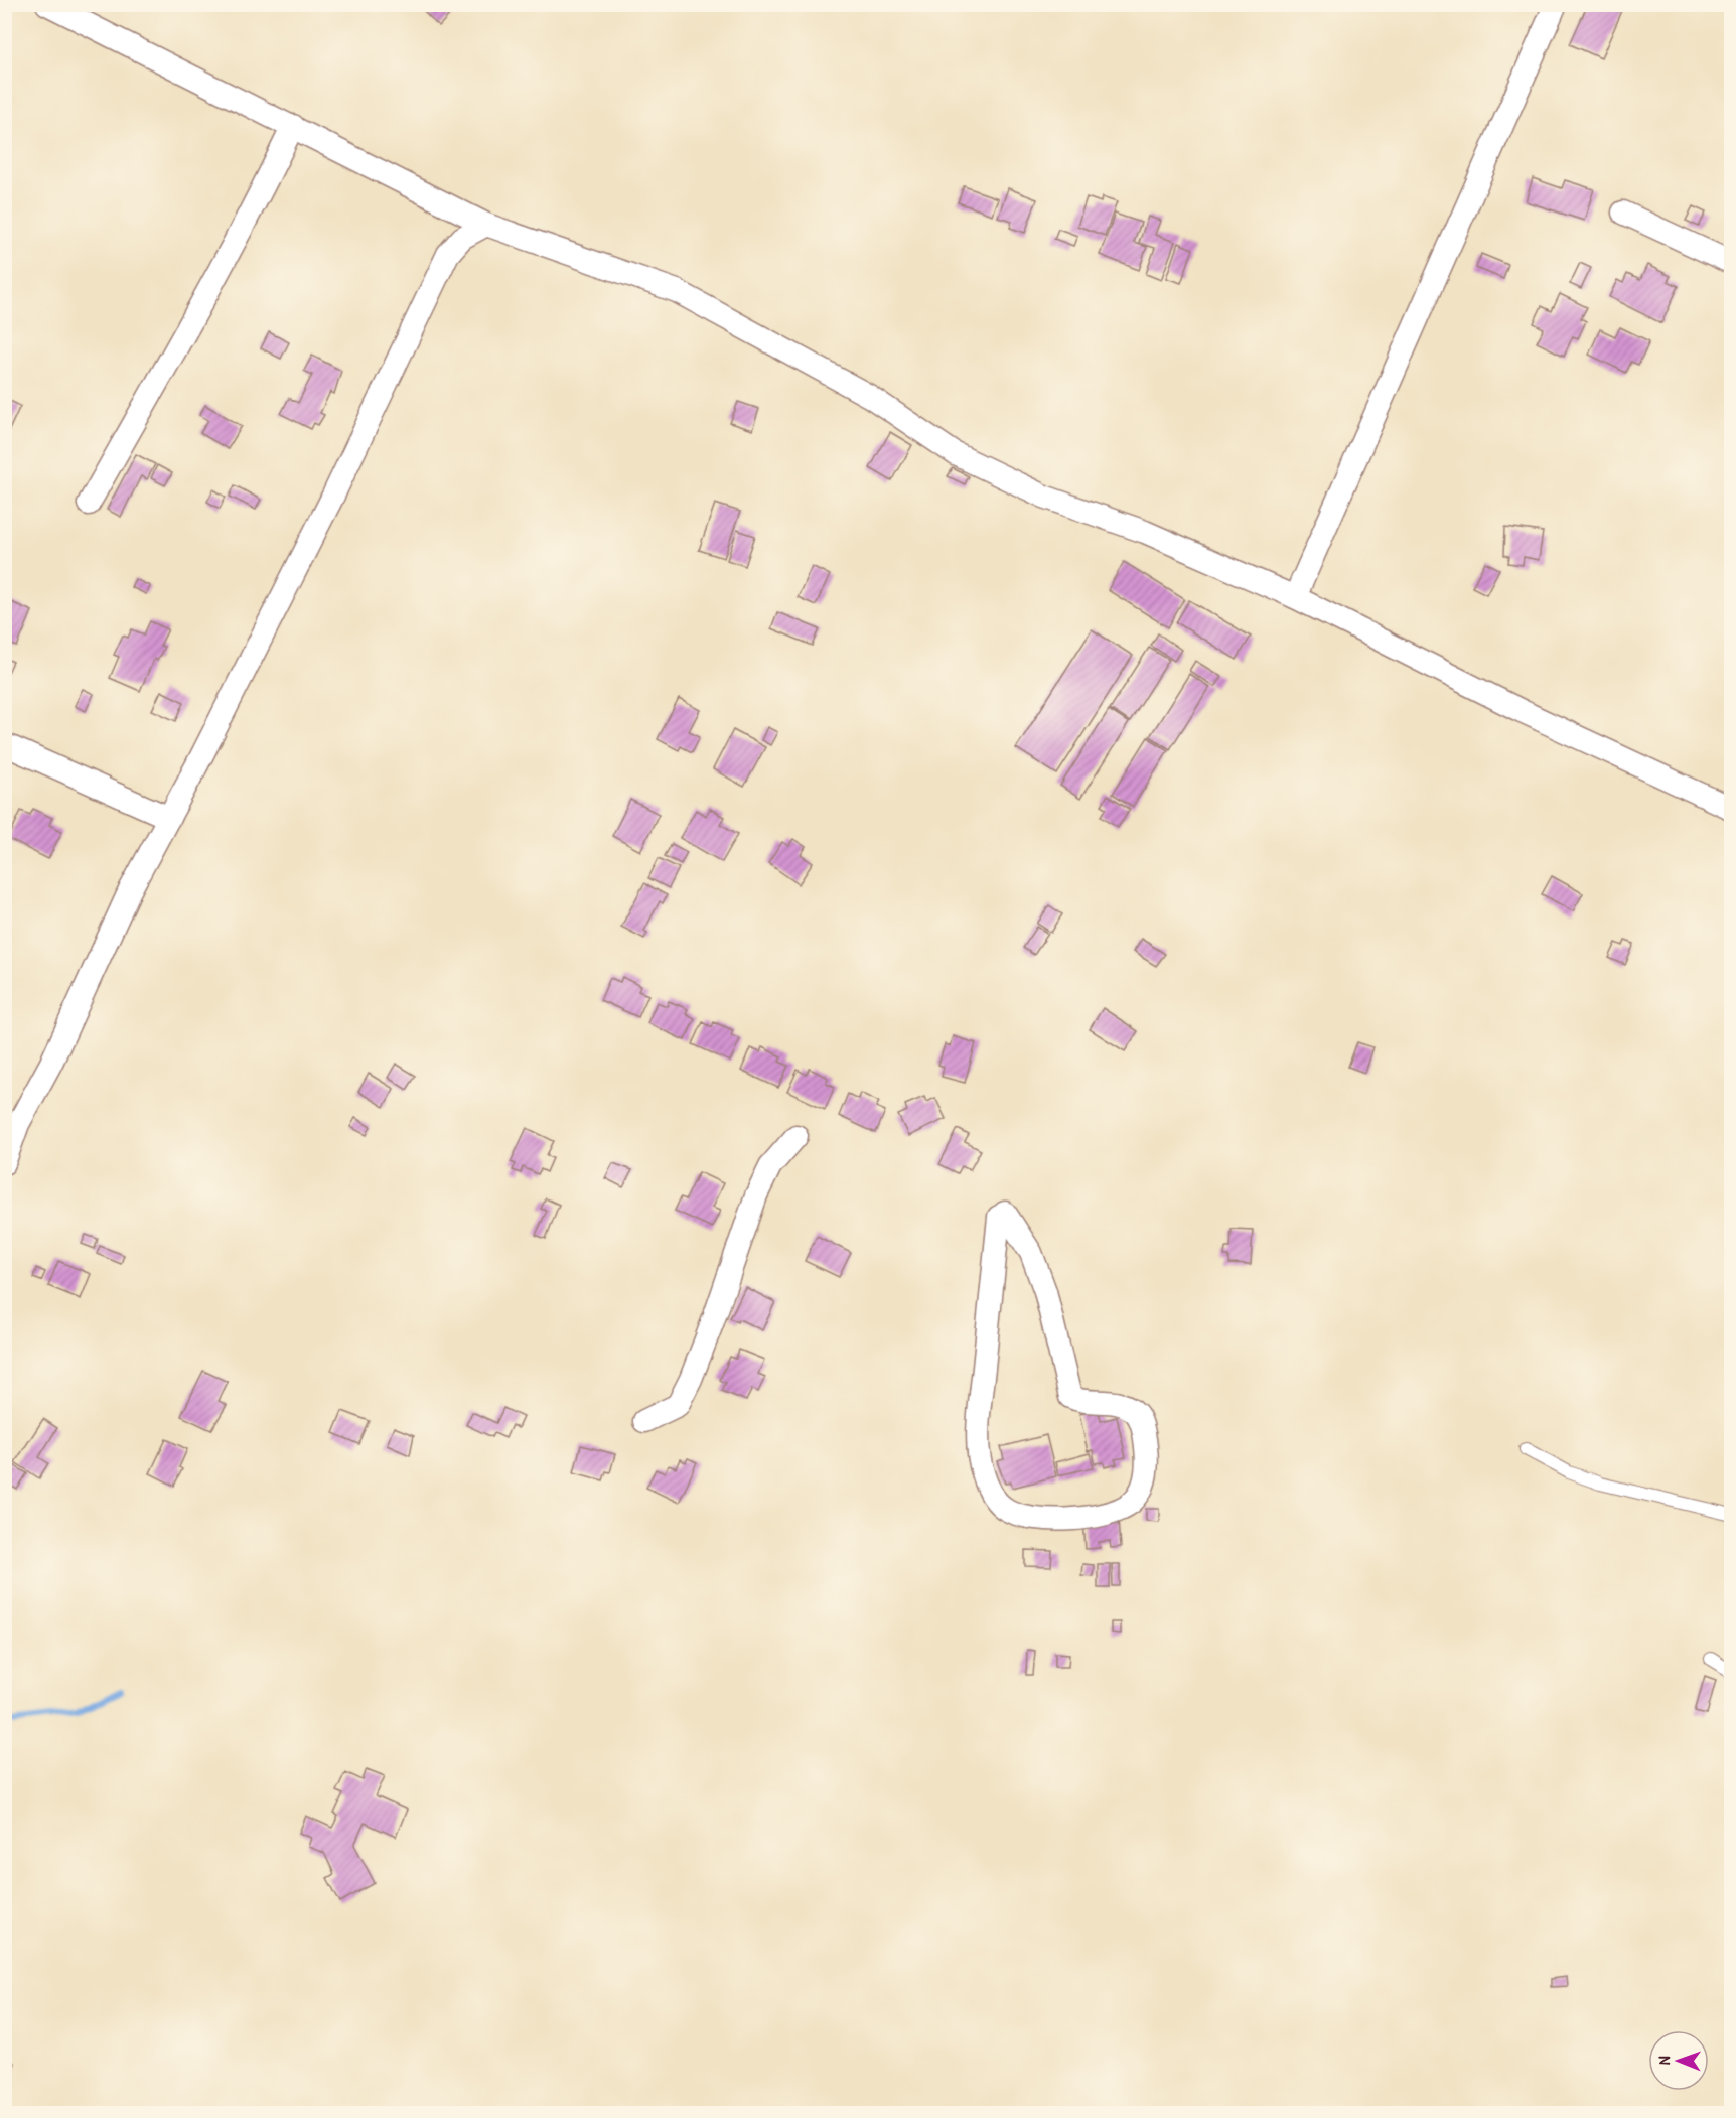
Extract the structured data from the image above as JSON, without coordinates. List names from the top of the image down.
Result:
{
  "north": "left"
}
